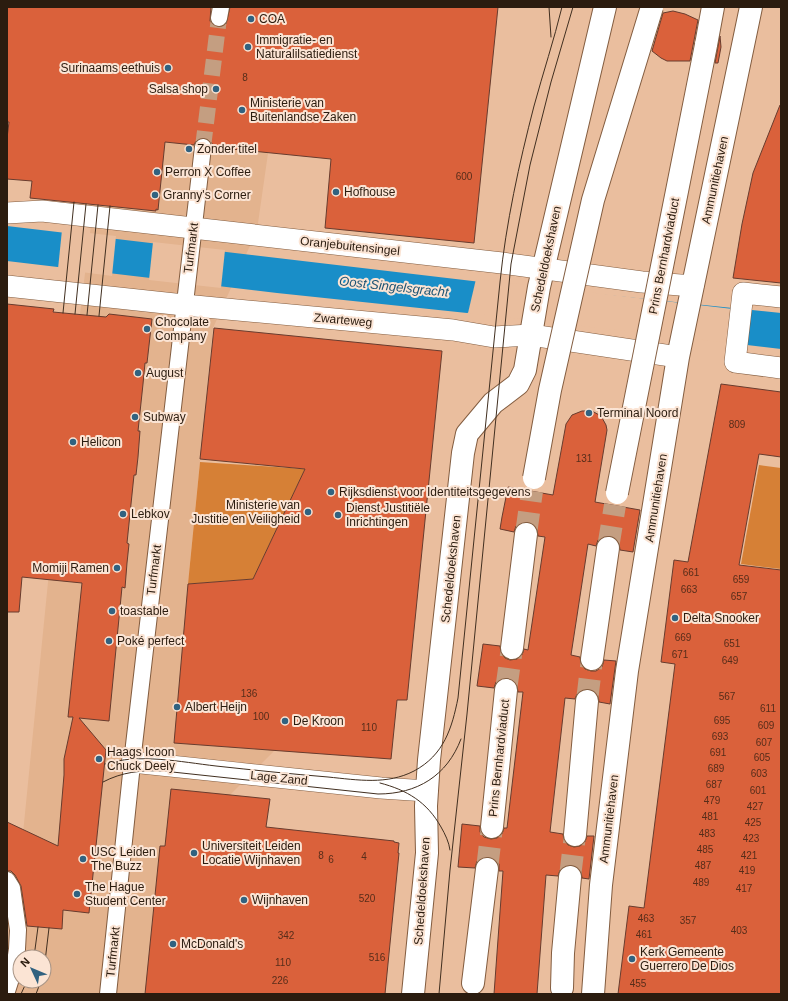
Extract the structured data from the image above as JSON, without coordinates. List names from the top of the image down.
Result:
{
  "streets": {
    "street": [
      "Ammunitiehaven",
      "Oranjebuitensingel",
      "Turfmarkt",
      "Prins Bernhardviaduct",
      "Schedeldoekshaven",
      "Zwarteweg",
      "Lage Zand"
    ]
  },
  "crossings": [
    ["Ammunitiehaven", "Oranjebuitensingel"],
    ["Ammunitiehaven", "Zwarteweg"],
    ["Oranjebuitensingel", "Turfmarkt"],
    ["Oranjebuitensingel", "Schedeldoekshaven"],
    ["Turfmarkt", "Zwarteweg"],
    ["Turfmarkt", "Lage Zand"],
    ["Schedeldoekshaven", "Zwarteweg"],
    ["Schedeldoekshaven", "Lage Zand"]
  ],
  "water": ["Oost Singelsgracht"],
  "places": [
    "COA",
    "Immigratie- en Naturalilsatiedienst",
    "Surinaams eethuis",
    "Salsa shop",
    "Ministerie van Buitenlandse Zaken",
    "Zonder titel",
    "Perron X Coffee",
    "Hofhouse",
    "Granny's Corner",
    "Chocolate Company",
    "August",
    "Terminal Noord",
    "Subway",
    "Helicon",
    "Rijksdienst voor Identiteitsgegevens",
    "Ministerie van Justitie en Veiligheid",
    "Lebkov",
    "Dienst Justitiële Inrichtingen",
    "Momiji Ramen",
    "toastable",
    "Delta Snooker",
    "Poké perfect",
    "Albert Heijn",
    "De Kroon",
    "Haags Icoon Chuck Deely",
    "Universiteit Leiden Locatie Wijnhaven",
    "USC Leiden The Buzz",
    "The Hague Student Center",
    "Wijnhaven",
    "McDonald's",
    "Kerk Gemeente Guerrero De Dios"
  ],
  "house_numbers": [
    "8",
    "600",
    "809",
    "131",
    "661",
    "659",
    "663",
    "657",
    "669",
    "651",
    "671",
    "649",
    "136",
    "567",
    "611",
    "100",
    "695",
    "609",
    "110",
    "693",
    "607",
    "691",
    "605",
    "689",
    "603",
    "687",
    "601",
    "479",
    "427",
    "481",
    "425",
    "483",
    "423",
    "485",
    "8",
    "421",
    "4",
    "6",
    "487",
    "419",
    "489",
    "417",
    "520",
    "463",
    "357",
    "403",
    "461",
    "342",
    "516",
    "110",
    "226",
    "455"
  ],
  "north": "top left"
}
